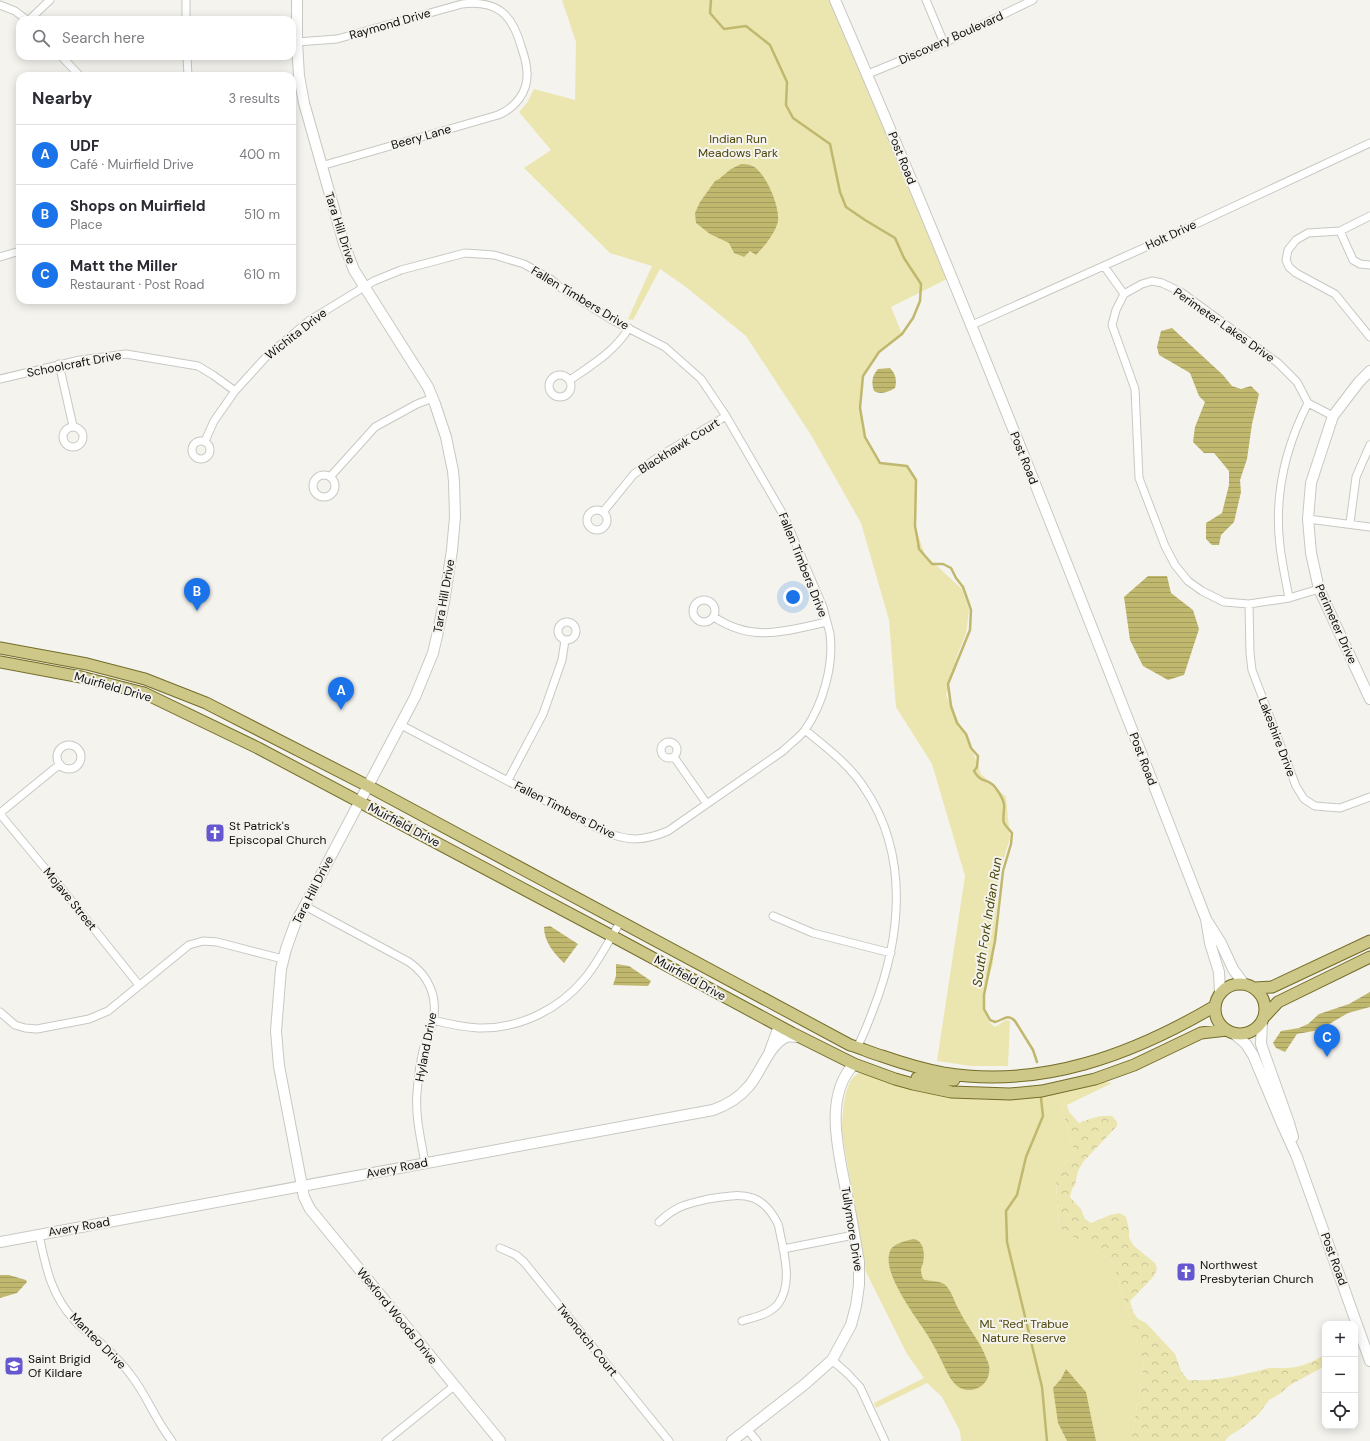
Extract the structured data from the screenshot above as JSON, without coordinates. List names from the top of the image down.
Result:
{
  "streets": {
    "main road": ["Muirfield Drive"],
    "street": [
      "Raymond Drive",
      "Discovery Boulevard",
      "Beery Lane",
      "Post Road",
      "Tara Hill Drive",
      "Holt Drive",
      "Fallen Timbers Drive",
      "Perimeter Lakes Drive",
      "Wichita Drive",
      "Schoolcraft Drive",
      "Blackhawk Court",
      "Perimeter Drive",
      "Lakeshire Drive",
      "Mojave Street",
      "Hyland Drive",
      "Avery Road",
      "Tullymore Drive",
      "Wexford Woods Drive",
      "Twonotch Court",
      "Manteo Drive"
    ]
  },
  "crossings": [
    ["Raymond Drive", "Beery Lane"],
    ["Raymond Drive", "Tara Hill Drive"],
    ["Discovery Boulevard", "Post Road"],
    ["Beery Lane", "Tara Hill Drive"],
    ["Post Road", "Holt Drive"],
    ["Post Road", "Muirfield Drive"],
    ["Tara Hill Drive", "Fallen Timbers Drive"],
    ["Tara Hill Drive", "Wichita Drive"],
    ["Tara Hill Drive", "Muirfield Drive"],
    ["Tara Hill Drive", "Hyland Drive"],
    ["Tara Hill Drive", "Avery Road"],
    ["Tara Hill Drive", "Wexford Woods Drive"],
    ["Fallen Timbers Drive", "Wichita Drive"],
    ["Fallen Timbers Drive", "Blackhawk Court"],
    ["Wichita Drive", "Schoolcraft Drive"],
    ["Muirfield Drive", "Avery Road"],
    ["Muirfield Drive", "Tullymore Drive"],
    ["Hyland Drive", "Avery Road"],
    ["Avery Road", "Wexford Woods Drive"],
    ["Avery Road", "Manteo Drive"]
  ],
  "water": ["South Fork Indian Run"],
  "parks": ["Indian Run Meadows Park", "ML \"Red\" Trabue Nature Reserve"],
  "places": {
    "church": ["St Patrick's Episcopal Church", "Northwest Presbyterian Church"],
    "school or university": ["Saint Brigid Of Kildare"]
  },
  "page": {
    "search": "Search here",
    "heading": ["Nearby", "3 results"],
    "list": [
      {
        "mark": "A",
        "name": "UDF",
        "note": "Café · Muirfield Drive",
        "value": "400 m"
      },
      {
        "mark": "B",
        "name": "Shops on Muirfield",
        "note": "Place",
        "value": "510 m"
      },
      {
        "mark": "C",
        "name": "Matt the Miller",
        "note": "Restaurant · Post Road",
        "value": "610 m"
      }
    ],
    "pins": ["B", "A", "C"],
    "map_buttons": ["+", "−"]
  }
}
